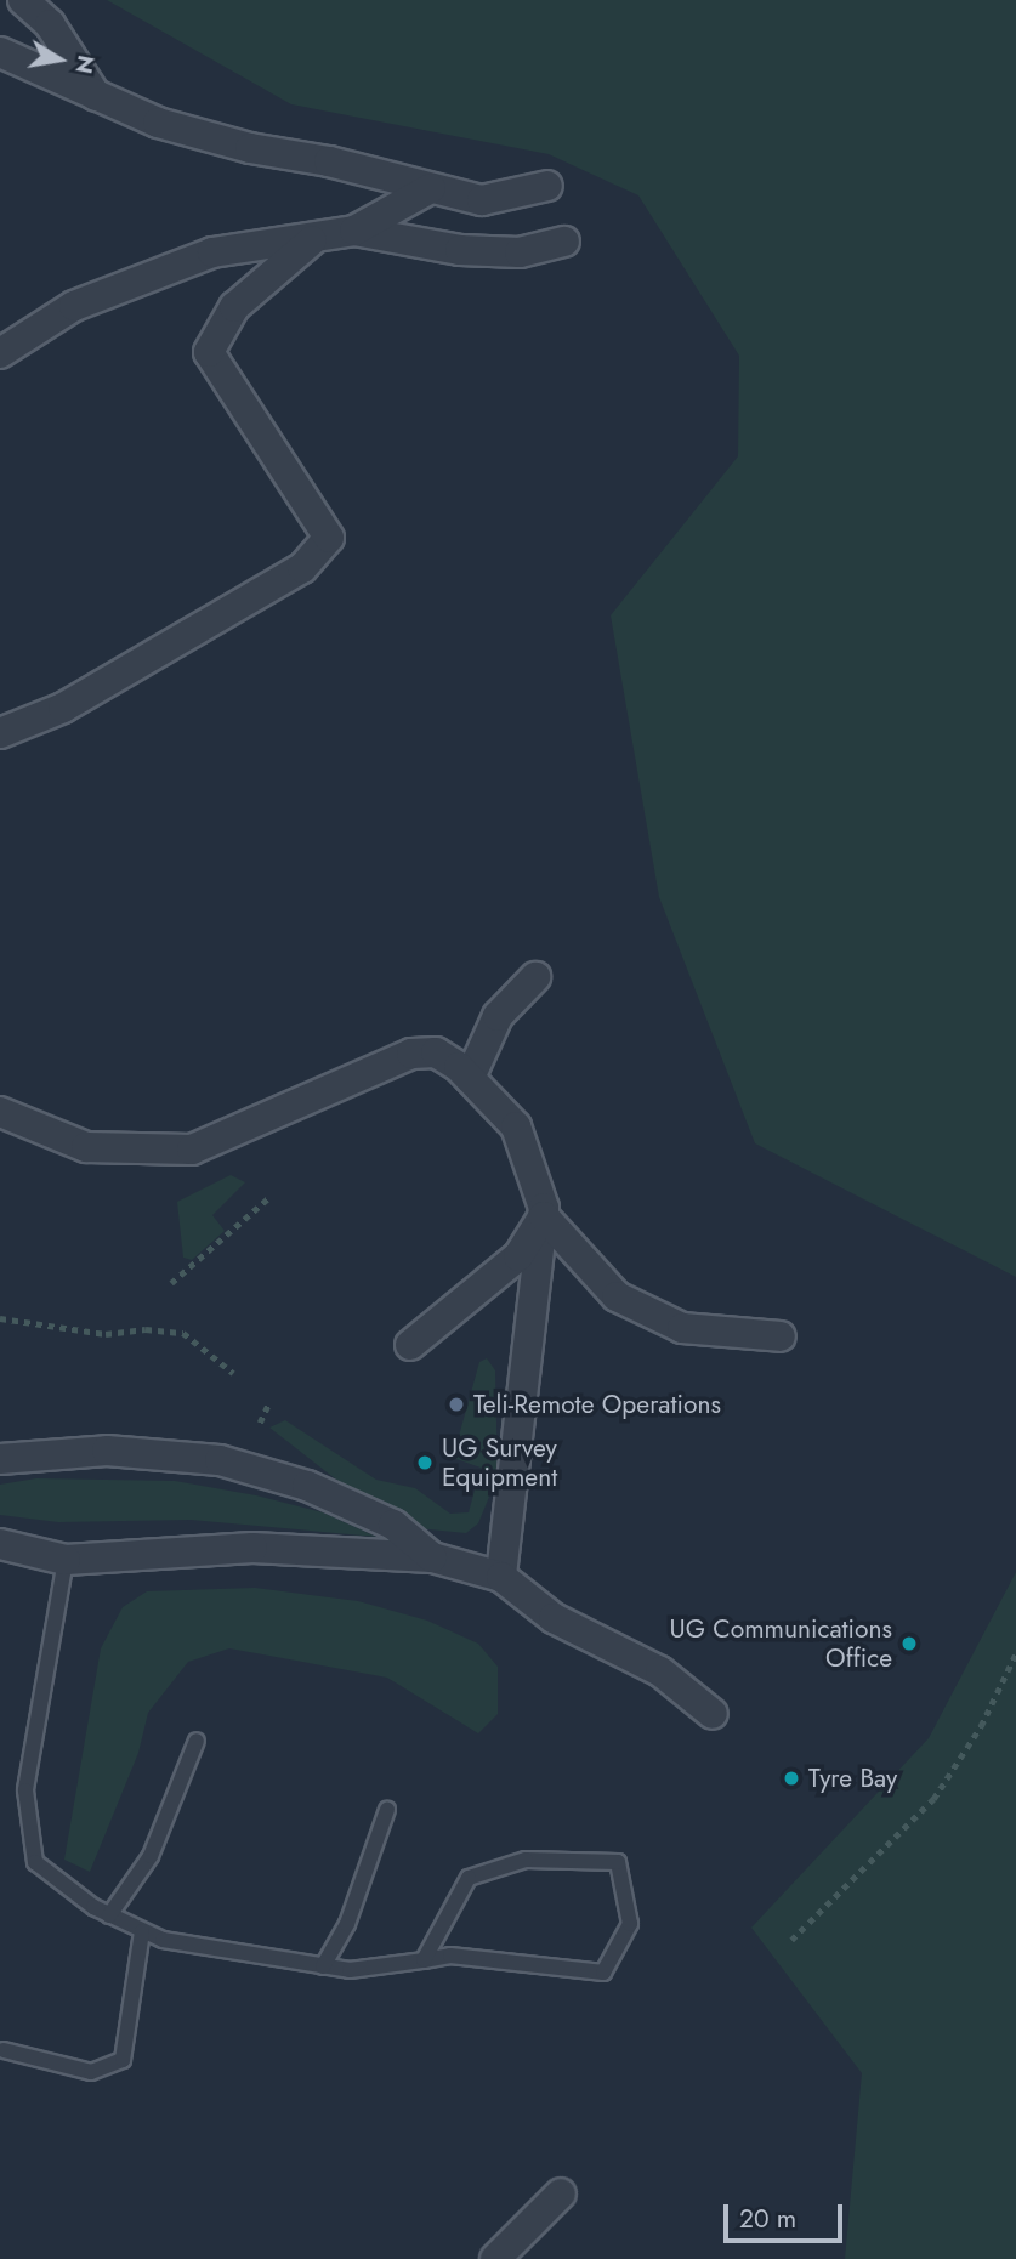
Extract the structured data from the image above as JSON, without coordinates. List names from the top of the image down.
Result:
{
  "places": [
    "Teli-Remote Operations",
    "UG Survey Equipment",
    "UG Communications Office",
    "Tyre Bay"
  ],
  "scale_bar": "20 m",
  "north": "right"
}
